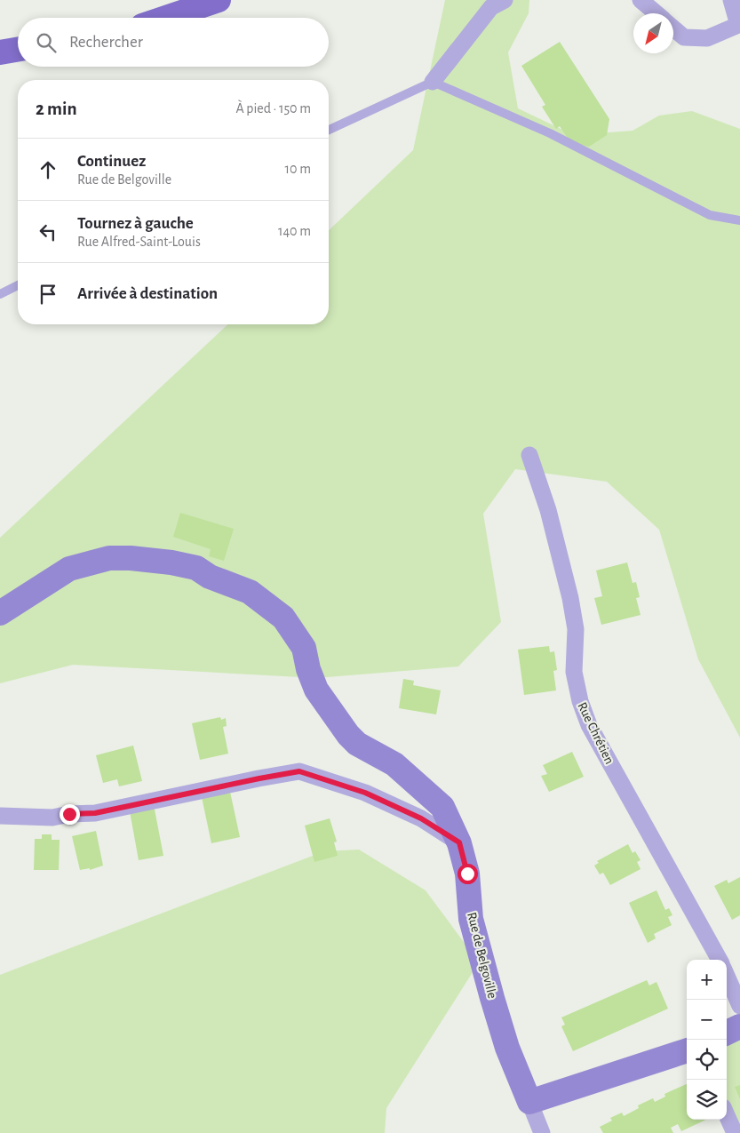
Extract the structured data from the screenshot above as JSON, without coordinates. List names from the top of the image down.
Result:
{
  "streets": {
    "street": ["Rue Chrétien", "Rue de Belgoville"]
  },
  "north": "bottom left",
  "page": {
    "search": "Rechercher",
    "heading": ["2 min", "À pied · 150 m"],
    "list": [
      ["Continuez", "Rue de Belgoville", "10 m"],
      ["Tournez à gauche", "Rue Alfred-Saint-Louis", "140 m"],
      "Arrivée à destination"
    ],
    "map_buttons": ["+", "−"]
  }
}
